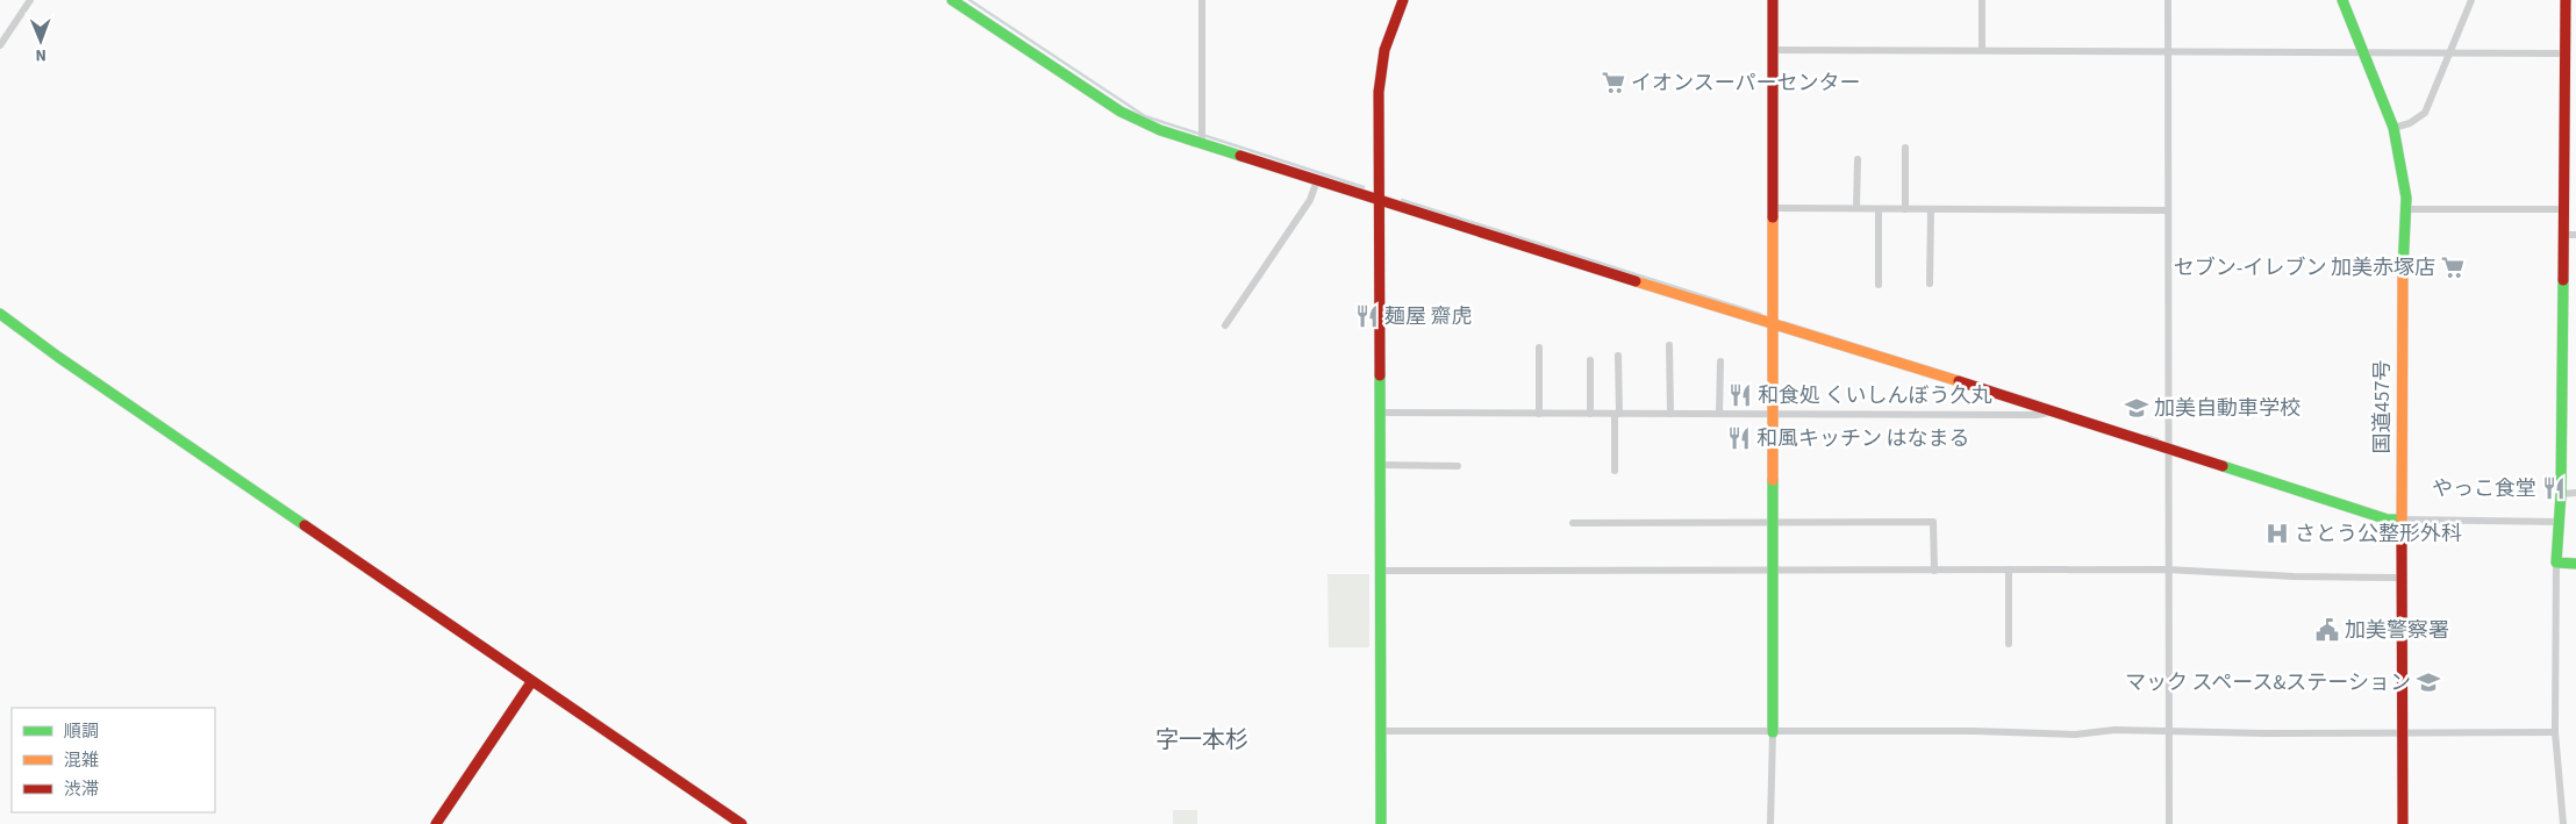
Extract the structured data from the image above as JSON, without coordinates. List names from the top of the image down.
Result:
{
  "streets": {
    "main road": ["国道457号"]
  },
  "districts": ["字一本杉"],
  "places": {
    "supermarket": ["イオンスーパーセンター", "セブン-イレブン 加美赤塚店"],
    "restaurant": [
      "麺屋 齋虎",
      "和食処 くいしんぼう久丸",
      "和風キッチン はなまる",
      "やっこ食堂"
    ],
    "school or university": ["加美自動車学校", "マック スペース&ステーション"],
    "hospital": ["さとう公整形外科"],
    "public building": ["加美警察署"]
  },
  "legend": ["順調", "混雑", "渋滞"],
  "north": "bottom"
}
